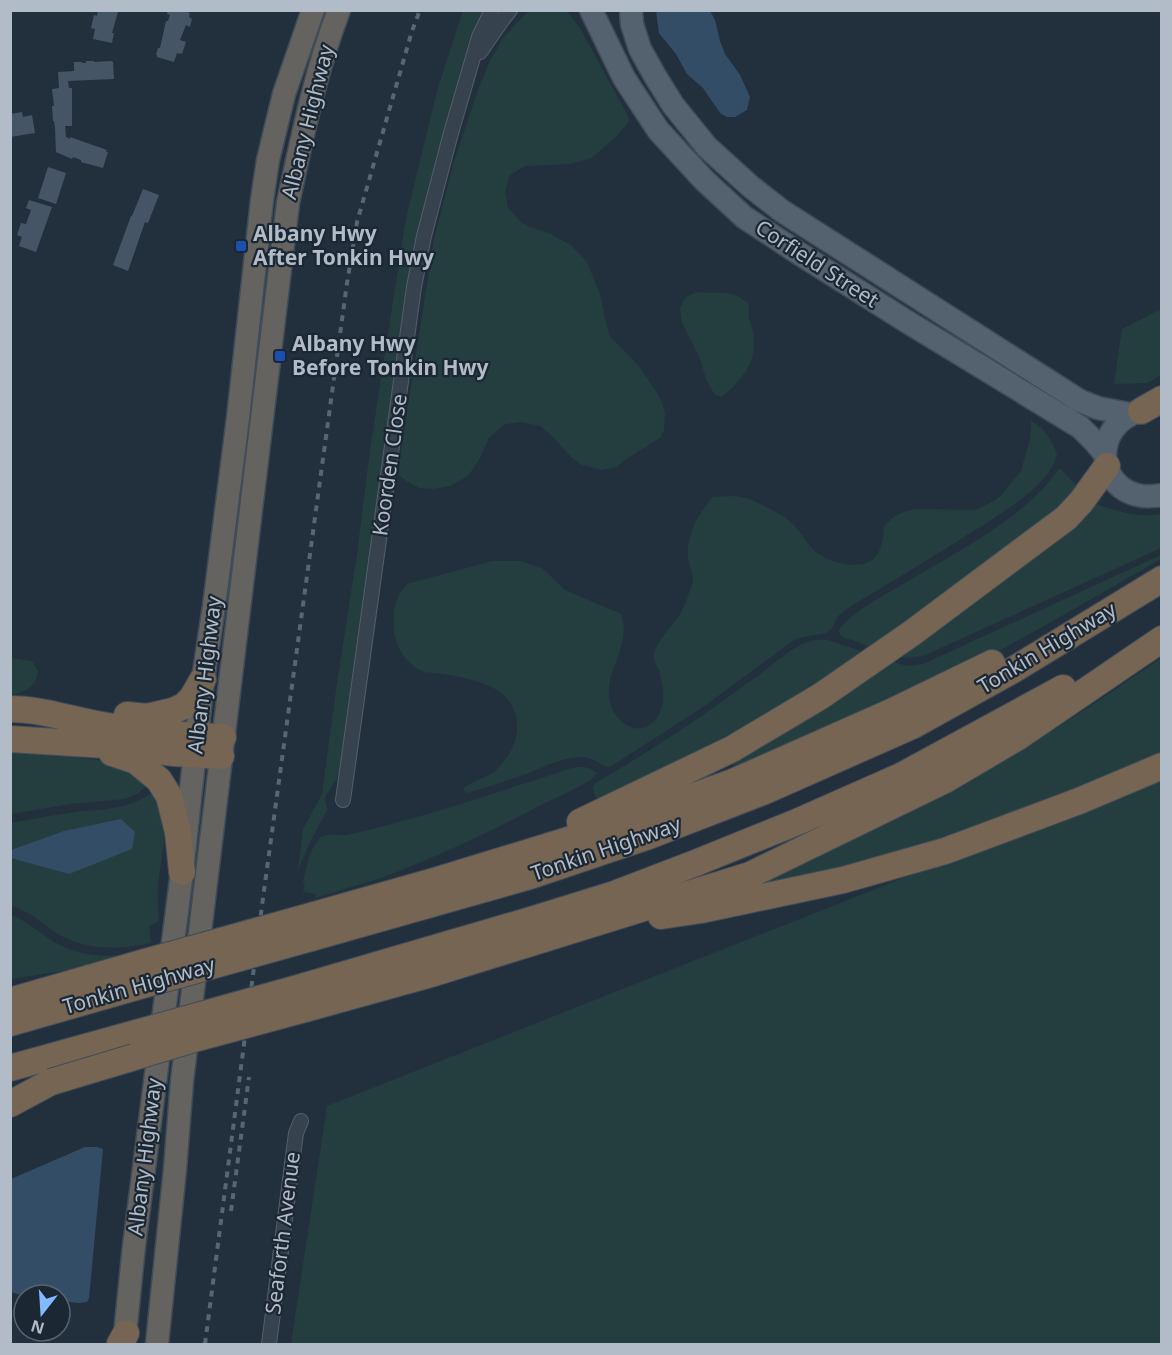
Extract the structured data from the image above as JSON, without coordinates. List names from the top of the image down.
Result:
{
  "streets": {
    "highway": ["Albany Highway", "Tonkin Highway"],
    "main road": ["Corfield Street"],
    "street": ["Koorden Close", "Seaforth Avenue"]
  },
  "places": {
    "transit": ["Albany Hwy After Tonkin Hwy", "Albany Hwy Before Tonkin Hwy"]
  },
  "north": "bottom"
}
